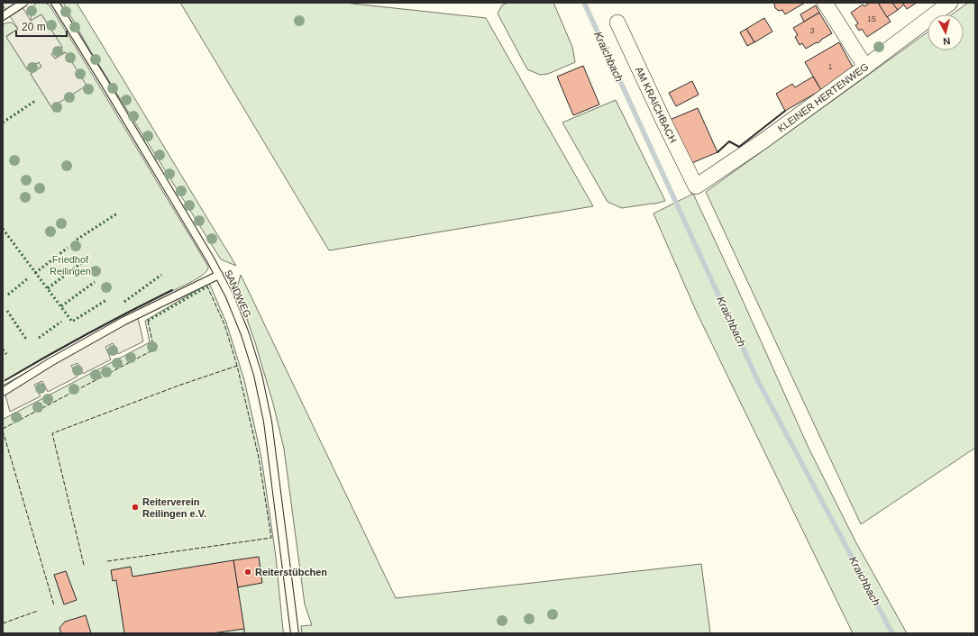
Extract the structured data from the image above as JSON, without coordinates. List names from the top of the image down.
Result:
{
  "streets": {
    "street": ["KLEINER HERTENWEG", "AM KRAICHBACH"],
    "lane": ["SANDWEG"]
  },
  "crossings": [
    ["KLEINER HERTENWEG", "AM KRAICHBACH"]
  ],
  "water": ["Kraichbach"],
  "parks": ["Friedhof Reilingen"],
  "places": ["Reiterverein Reilingen e.V.", "Reiterstübchen"],
  "house_numbers": ["15", "3", "1"],
  "scale_bar": "20 m",
  "north": "bottom"
}
